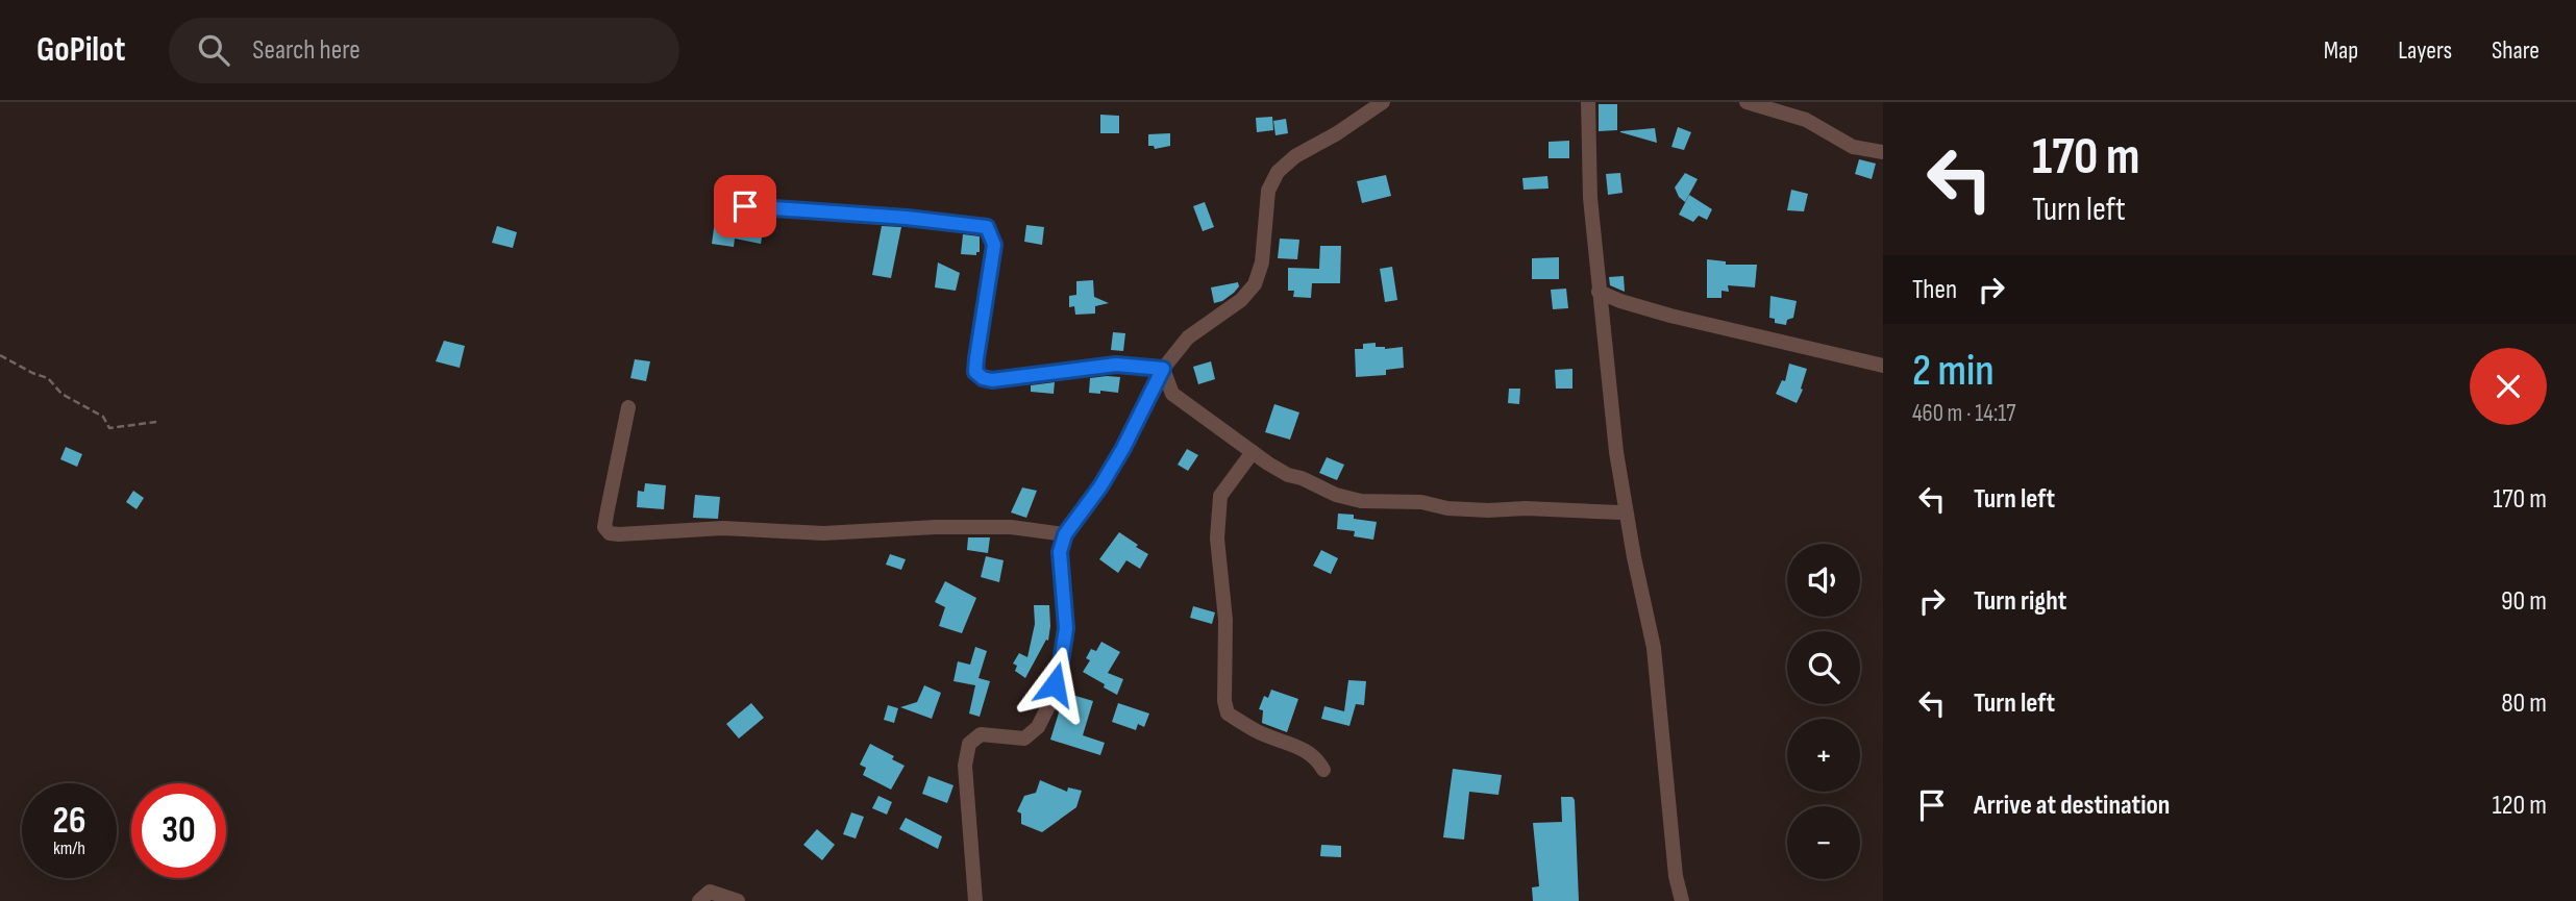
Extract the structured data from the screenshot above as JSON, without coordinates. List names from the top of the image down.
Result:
{
  "page": {
    "header": "GoPilot",
    "search": "Search here",
    "nav": ["Map", "Layers", "Share"],
    "turn": ["170 m", "Turn left"],
    "then": "Then",
    "heading": ["2 min", "460 m · 14:17"],
    "list": [
      {
        "name": "Turn left",
        "value": "170 m"
      },
      {
        "name": "Turn right",
        "value": "90 m"
      },
      {
        "name": "Turn left",
        "value": "80 m"
      },
      {
        "name": "Arrive at destination",
        "value": "120 m"
      }
    ],
    "map_buttons": ["+", "−"],
    "speed": "26 km/h",
    "limit": "30"
  }
}
